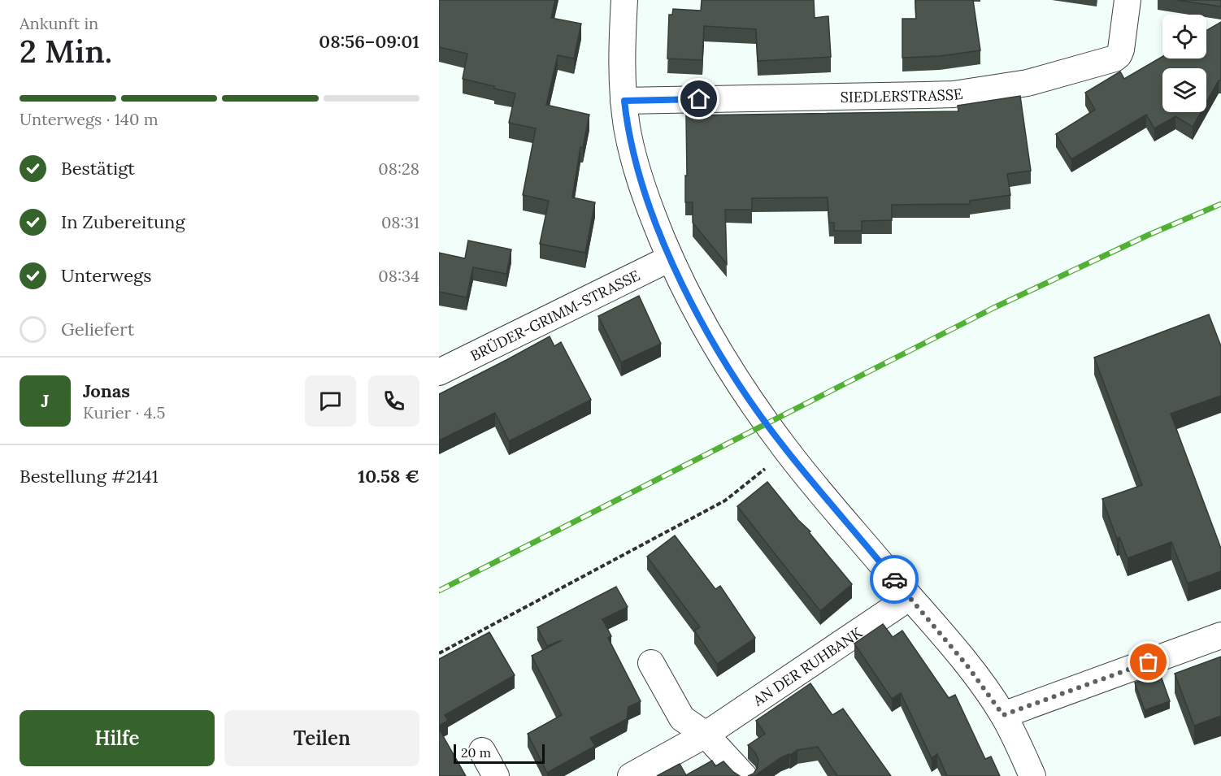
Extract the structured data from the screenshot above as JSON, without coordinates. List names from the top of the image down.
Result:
{
  "streets": {
    "street": ["SIEDLERSTRASSE", "BRÜDER-GRIMM-STRASSE", "AN DER RUHBANK"]
  },
  "scale_bar": "20 m",
  "page": {
    "heading": ["2 Min.", "Ankunft in", "08:56–09:01"],
    "panel": [
      "Jonas",
      "Kurier · 4.5",
      "Bestellung #2141",
      "10.58 €"
    ],
    "bar": "Unterwegs · 140 m",
    "list": [
      ["Bestätigt", "08:28"],
      ["In Zubereitung", "08:31"],
      ["Unterwegs", "08:34"],
      "Geliefert"
    ],
    "round": "J",
    "buttons": ["Hilfe", "Teilen"],
    "scale": "20 m"
  }
}
